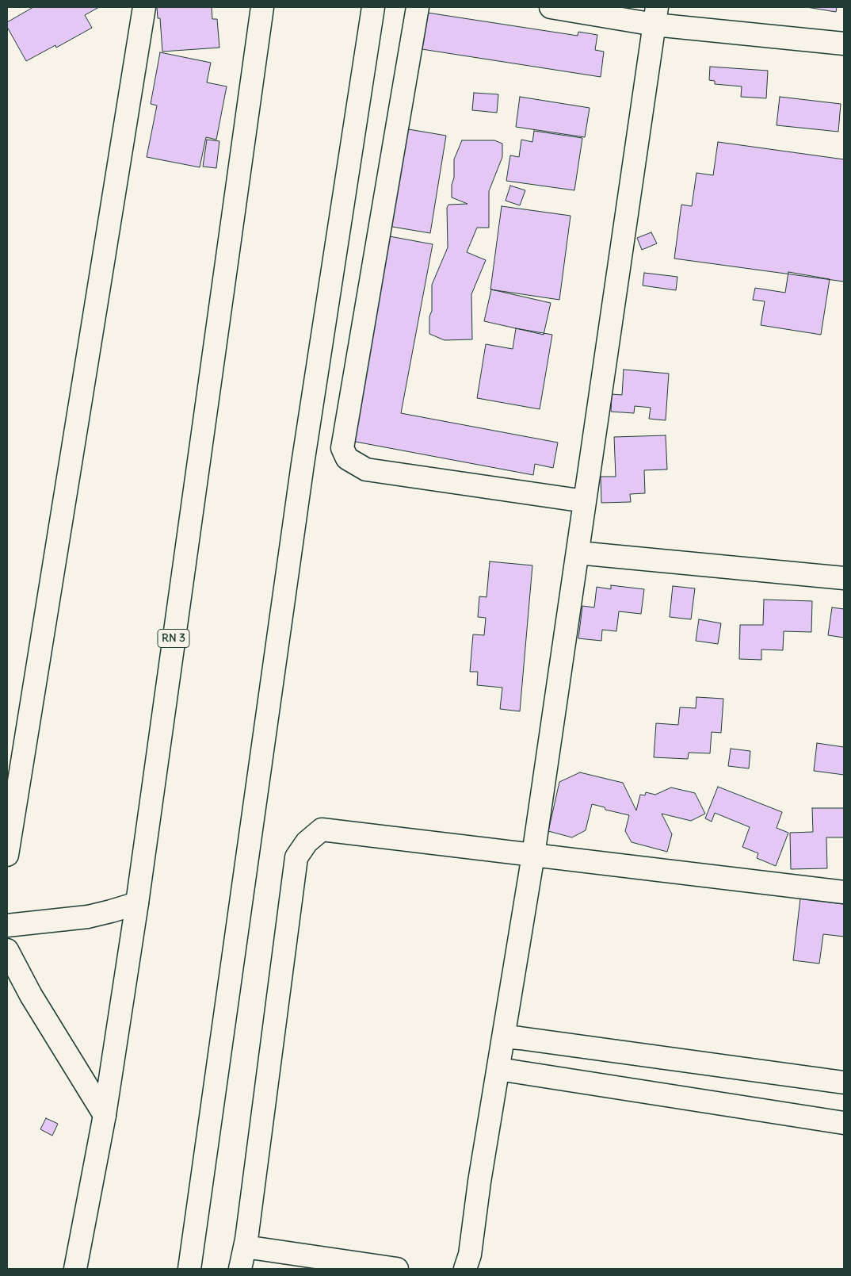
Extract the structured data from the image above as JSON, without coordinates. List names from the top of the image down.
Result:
{
  "streets": {
    "street": ["RN 3"]
  }
}
